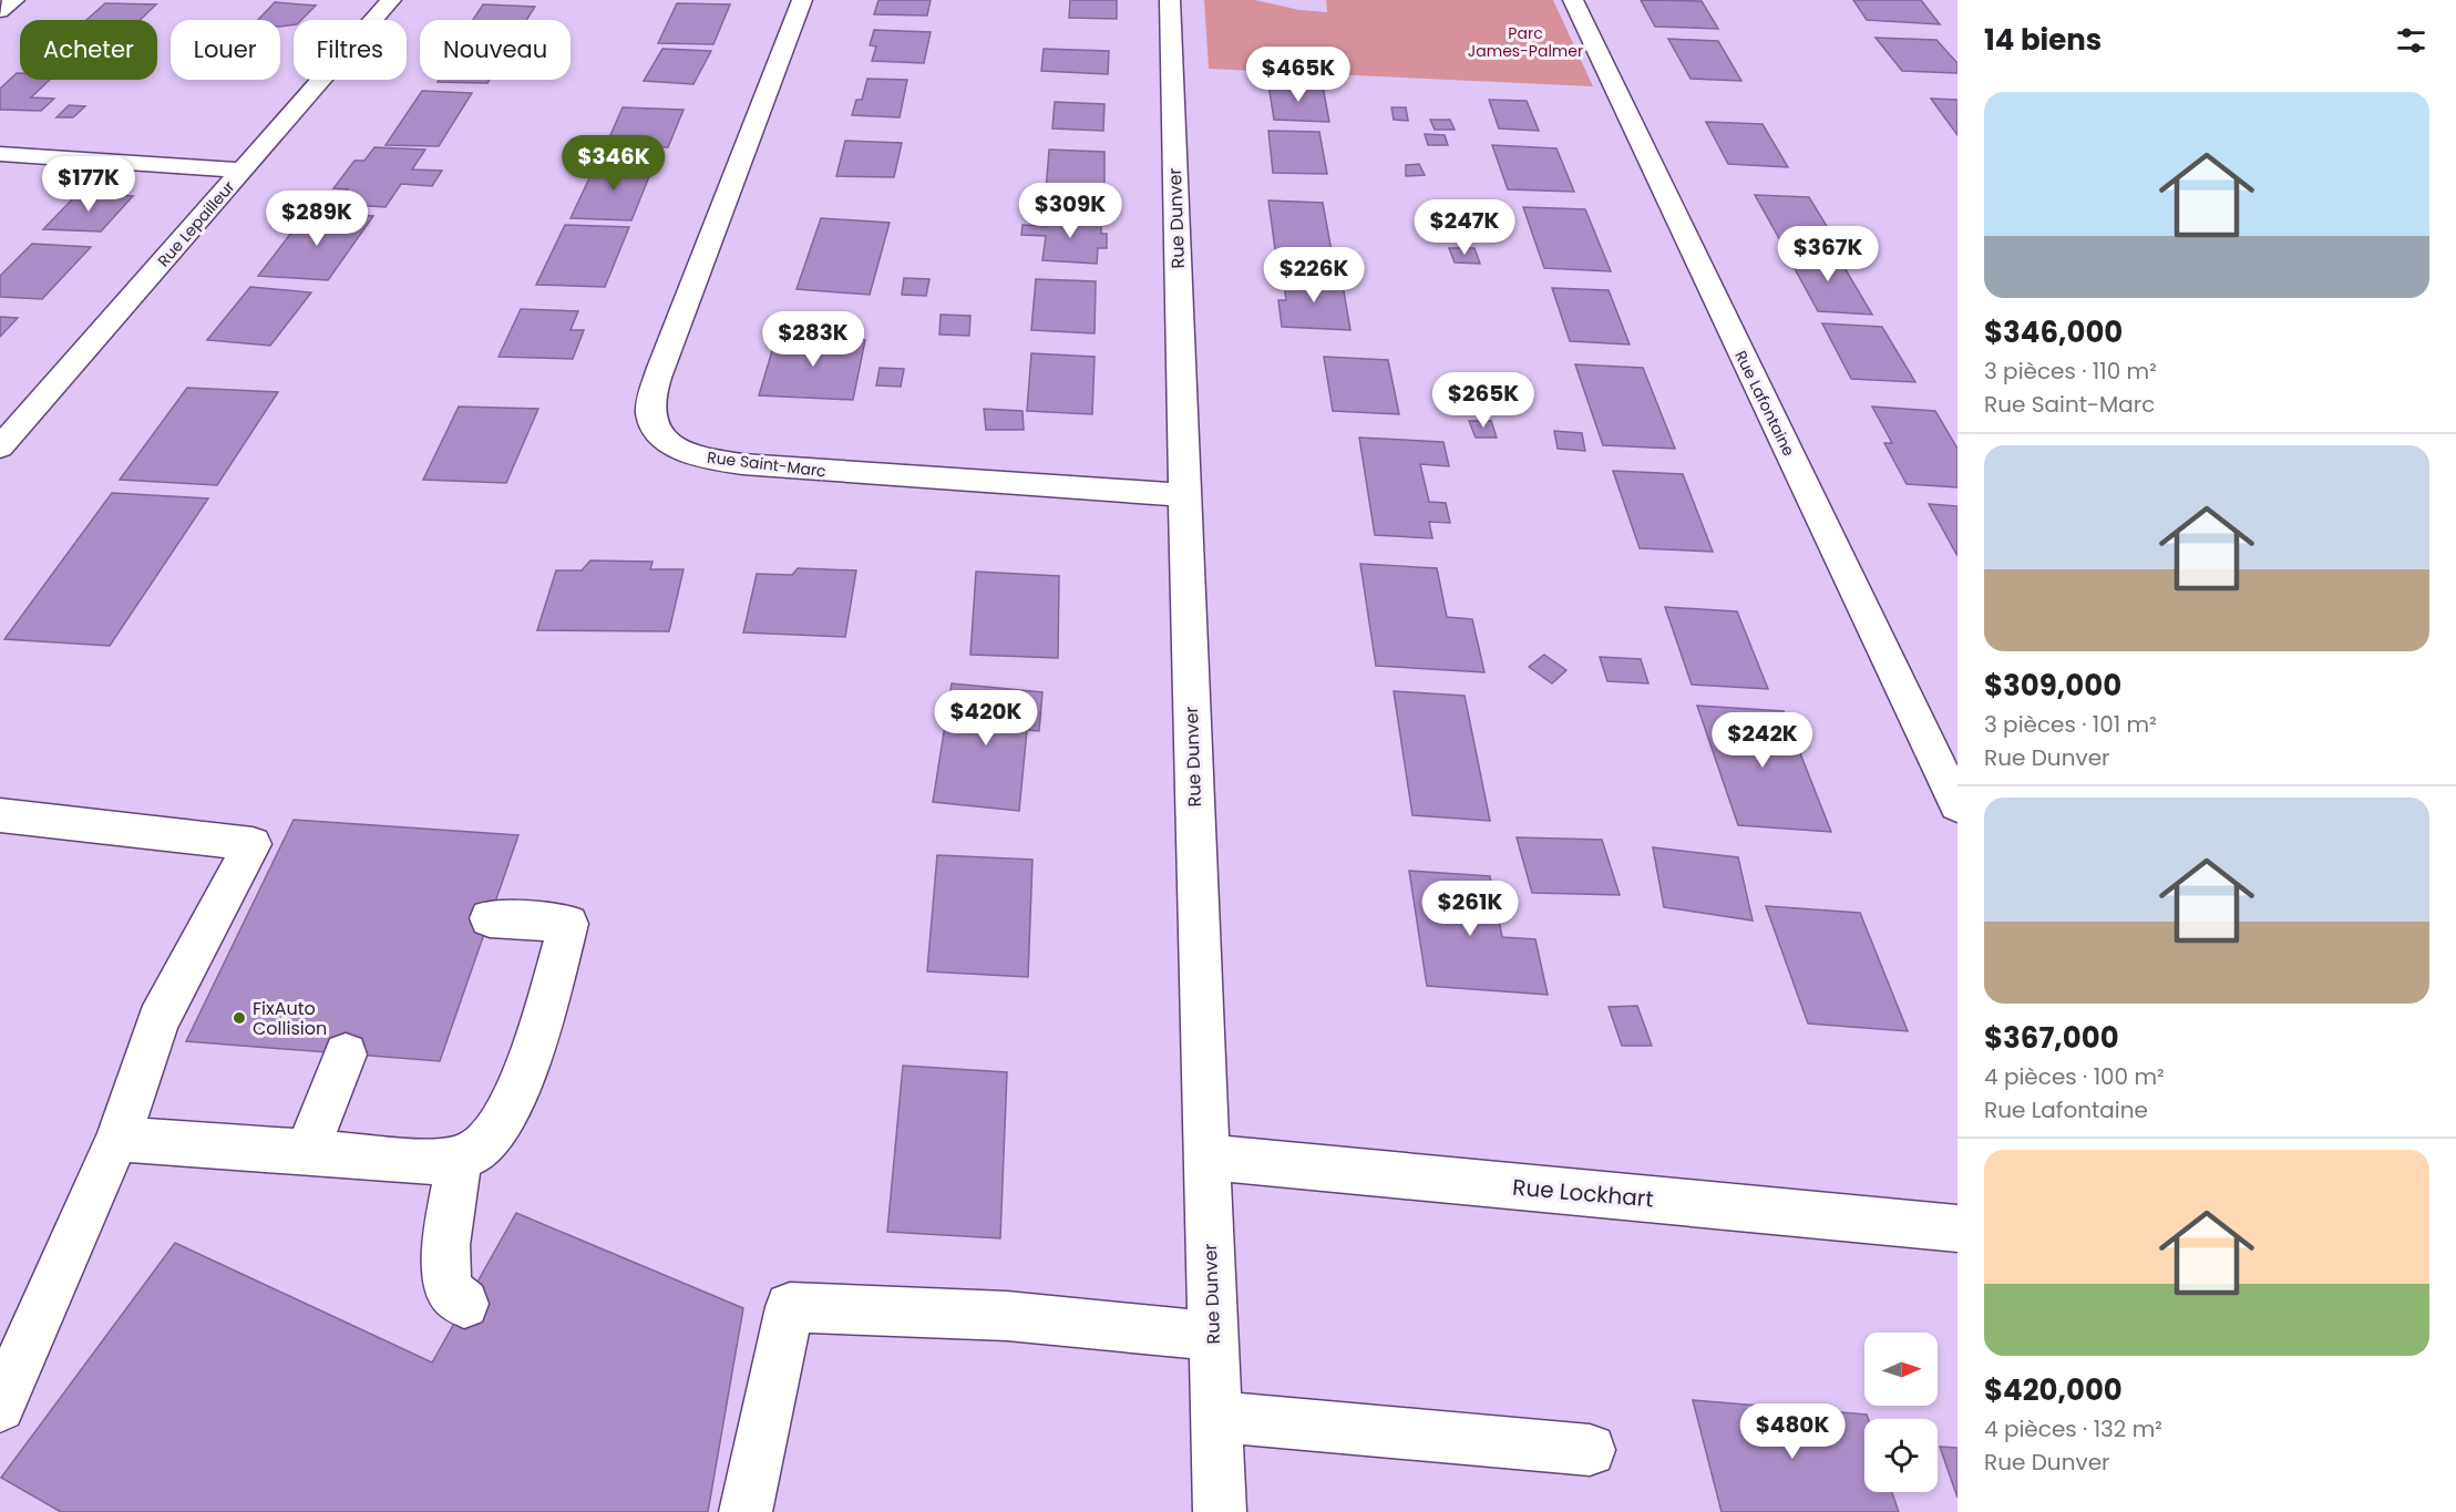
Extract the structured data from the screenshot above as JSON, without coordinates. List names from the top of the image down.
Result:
{
  "streets": {
    "street": [
      "Rue Dunver",
      "Rue Lepailleur",
      "Rue Lafontaine",
      "Rue Saint-Marc",
      "Rue Lockhart"
    ]
  },
  "crossings": [
    ["Rue Dunver", "Rue Saint-Marc"],
    ["Rue Dunver", "Rue Lockhart"]
  ],
  "parks": ["Parc James-Palmer"],
  "places": ["FixAuto Collision"],
  "north": "right",
  "page": {
    "heading": "14 biens",
    "chip": [
      "Acheter",
      "Louer",
      "Filtres",
      "Nouveau"
    ],
    "price": [
      "$465K",
      "$346K",
      "$177K",
      "$309K",
      "$289K",
      "$247K",
      "$367K",
      "$226K",
      "$283K",
      "$265K",
      "$420K",
      "$242K",
      "$261K",
      "$480K"
    ],
    "list": [
      {
        "name": "$346,000",
        "note": "3 pièces · 110 m² · Rue Saint-Marc"
      },
      {
        "name": "$309,000",
        "note": "3 pièces · 101 m² · Rue Dunver"
      },
      {
        "name": "$367,000",
        "note": "4 pièces · 100 m² · Rue Lafontaine"
      },
      {
        "name": "$420,000",
        "note": "4 pièces · 132 m² · Rue Dunver"
      }
    ]
  }
}
